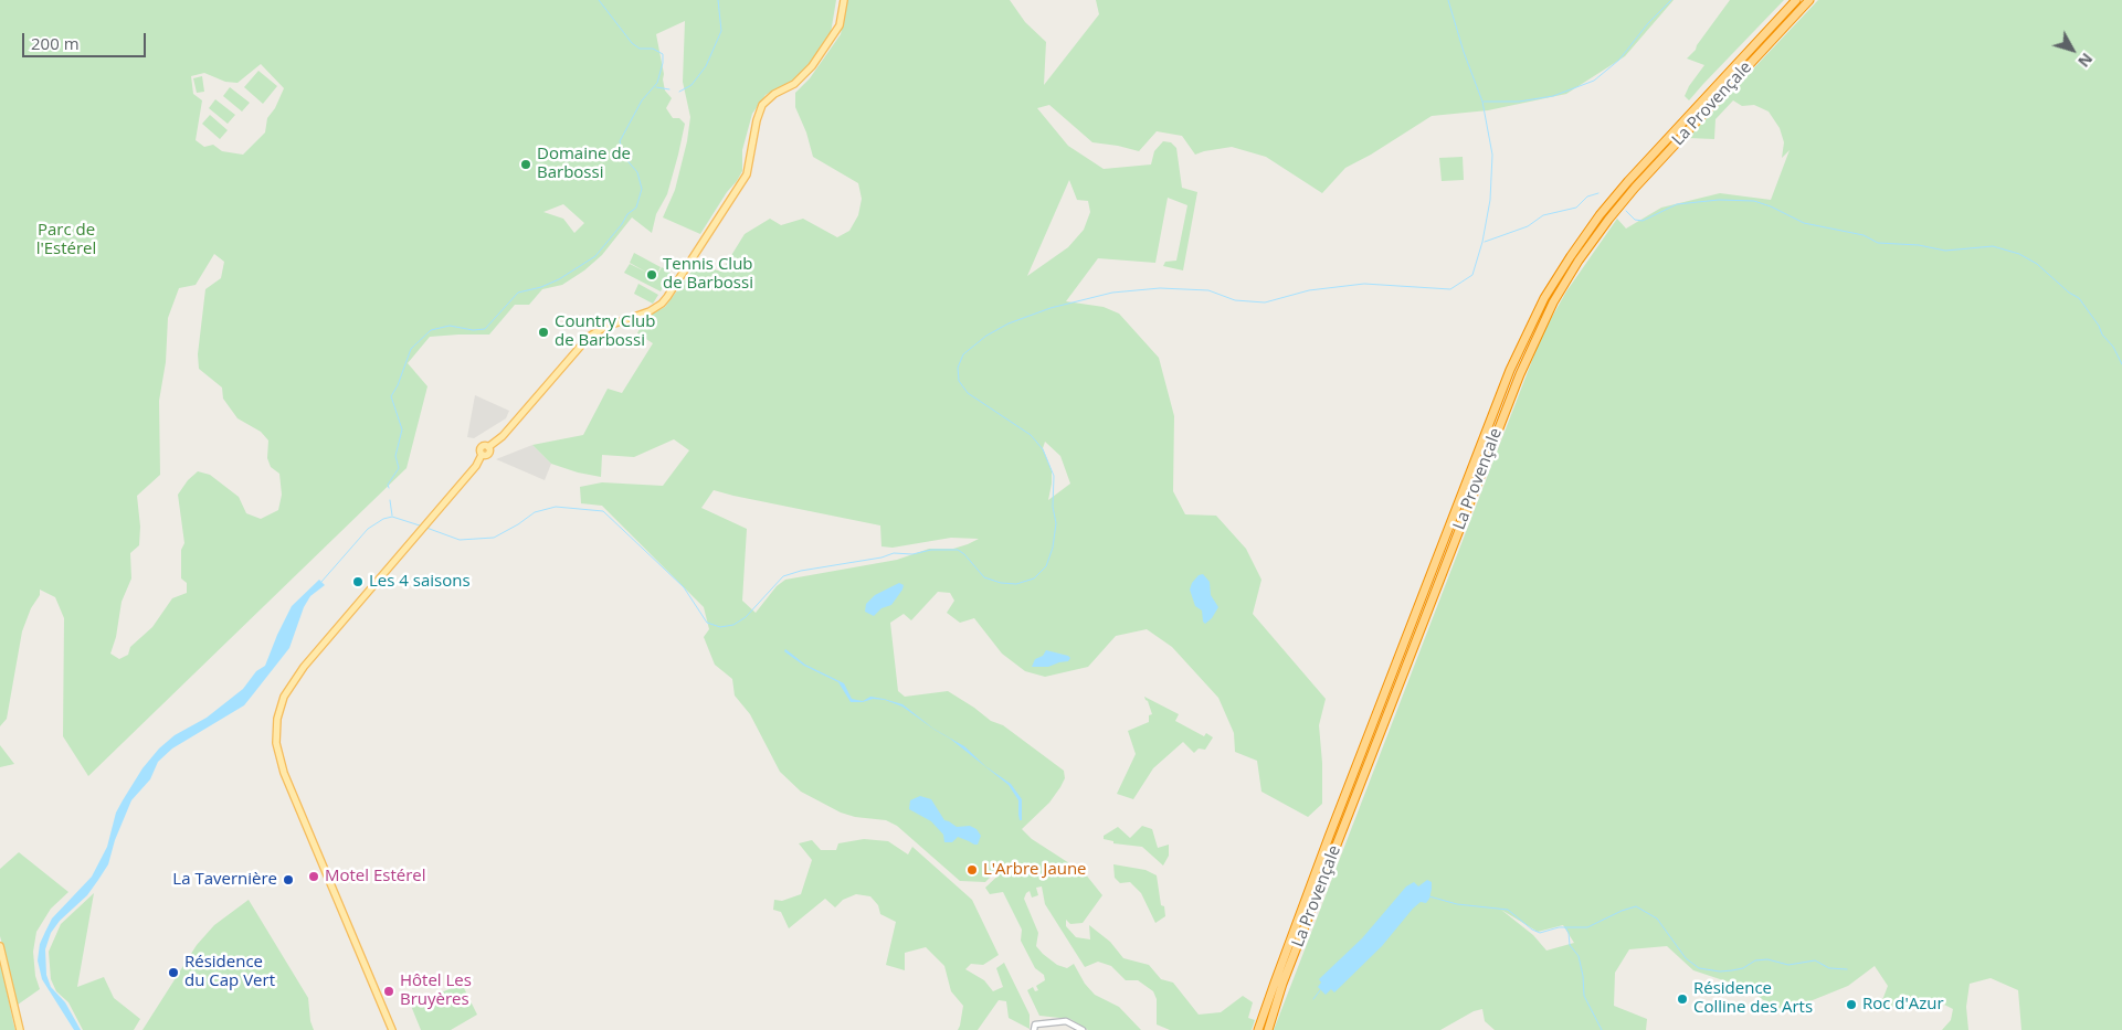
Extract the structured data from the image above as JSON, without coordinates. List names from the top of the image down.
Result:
{
  "streets": {
    "highway": ["La Provençale"]
  },
  "parks": ["Parc de l'Estérel"],
  "places": [
    "Domaine de Barbossi",
    "Tennis Club de Barbossi",
    "Country Club de Barbossi",
    "Les 4 saisons",
    "L'Arbre Jaune",
    "Motel Estérel",
    "La Tavernière",
    "Résidence du Cap Vert",
    "Hôtel Les Bruyères",
    "Résidence Colline des Arts",
    "Roc d'Azur"
  ],
  "scale_bar": "200 m",
  "north": "bottom right"
}
